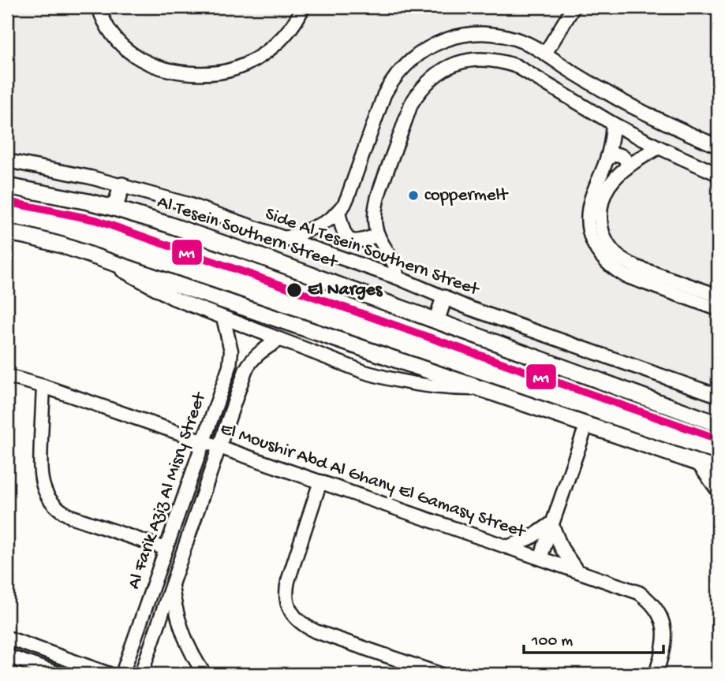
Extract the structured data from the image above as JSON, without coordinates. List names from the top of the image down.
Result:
{
  "streets": {
    "main road": ["Al Tesein Southern Street"],
    "street": ["Side Al Tesein Southern Street", "El Moushir Abd Al Ghany El Gamasy Street", "Al Farik Aziz Al Misry Street"]
  },
  "crossings": [
    ["El Moushir Abd Al Ghany El Gamasy Street", "Al Farik Aziz Al Misry Street"]
  ],
  "places": ["coppermelt", "El Narges"],
  "lines": ["transit line M1"],
  "scale_bar": "100 m"
}
